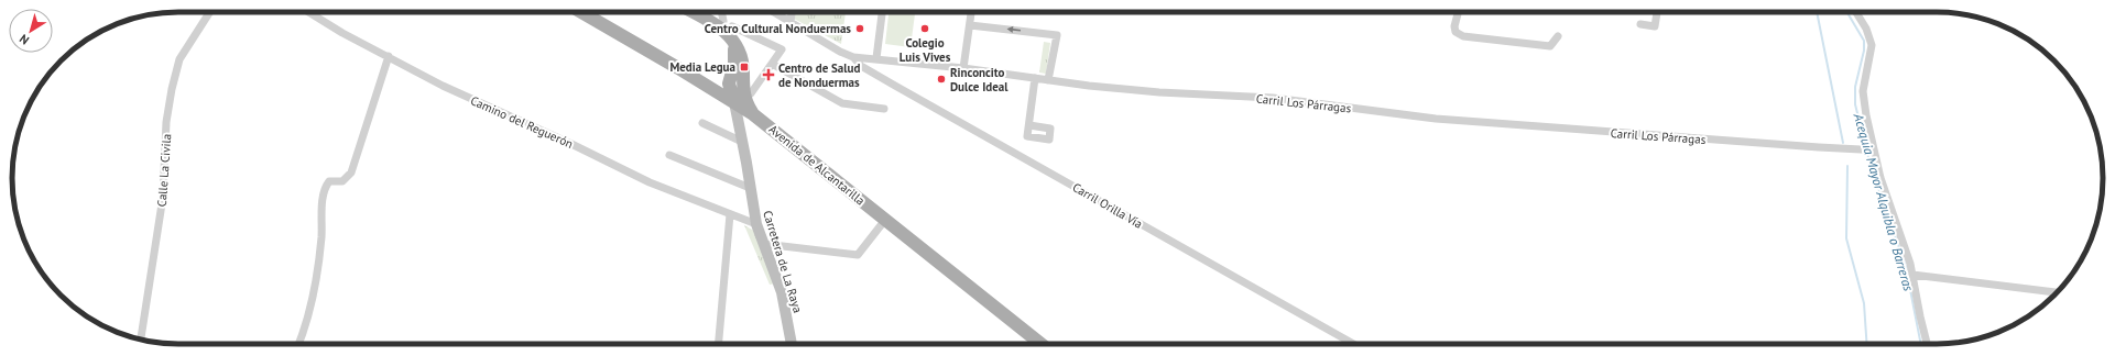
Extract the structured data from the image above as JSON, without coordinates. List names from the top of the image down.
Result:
{
  "streets": {
    "main road": ["Avenida de Alcantarilla", "Carretera de La Raya"],
    "street": [
      "Carril Los Párragas",
      "Camino del Reguerón",
      "Calle La Civila",
      "Carril Orilla Vía"
    ]
  },
  "crossings": [
    ["Carril Los Párragas", "Carril Orilla Vía"],
    ["Camino del Reguerón", "Carretera de La Raya"],
    ["Avenida de Alcantarilla", "Carretera de La Raya"]
  ],
  "water": ["Acequia Mayor Alquibla o Barreras"],
  "places": {
    "other": ["Centro Cultural Nonduermas", "Colegio Luis Vives", "Rinconcito Dulce Ideal"],
    "transit": ["Media Legua"],
    "health": ["Centro de Salud de Nonduermas"]
  },
  "north": "bottom left"
}
